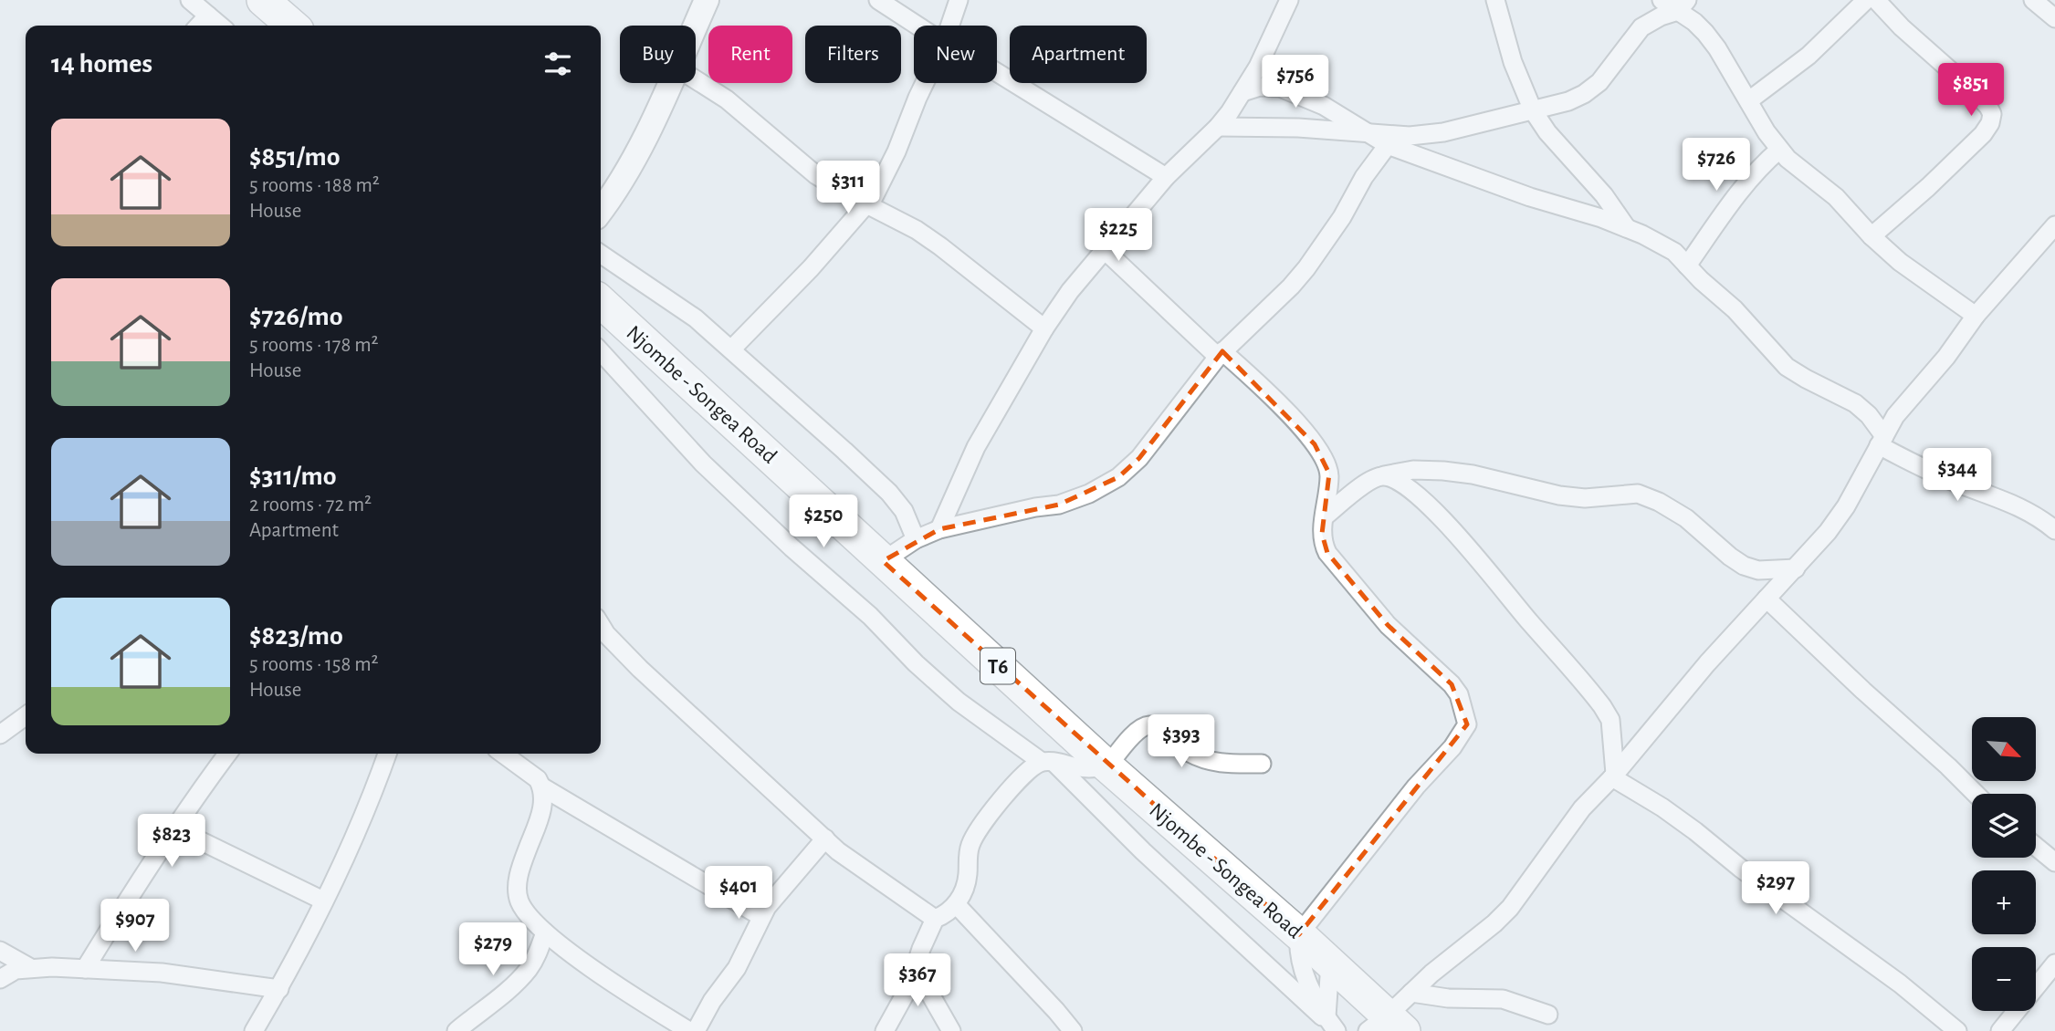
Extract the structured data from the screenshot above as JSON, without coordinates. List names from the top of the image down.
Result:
{
  "streets": {
    "highway": ["Njombe - Songea Road", "T6"]
  },
  "north": "bottom right",
  "page": {
    "chip": [
      "Buy",
      "Rent",
      "Filters",
      "New",
      "Apartment"
    ],
    "heading": "14 homes",
    "price": [
      "$756",
      "$851",
      "$726",
      "$311",
      "$225",
      "$344",
      "$250",
      "$393",
      "$823",
      "$297",
      "$401",
      "$907",
      "$279",
      "$367"
    ],
    "list": [
      {
        "name": "$851/mo",
        "note": "5 rooms · 188 m² · House"
      },
      {
        "name": "$726/mo",
        "note": "5 rooms · 178 m² · House"
      },
      {
        "name": "$311/mo",
        "note": "2 rooms · 72 m² · Apartment"
      },
      {
        "name": "$823/mo",
        "note": "5 rooms · 158 m² · House"
      }
    ],
    "map_buttons": ["+", "−"]
  }
}
